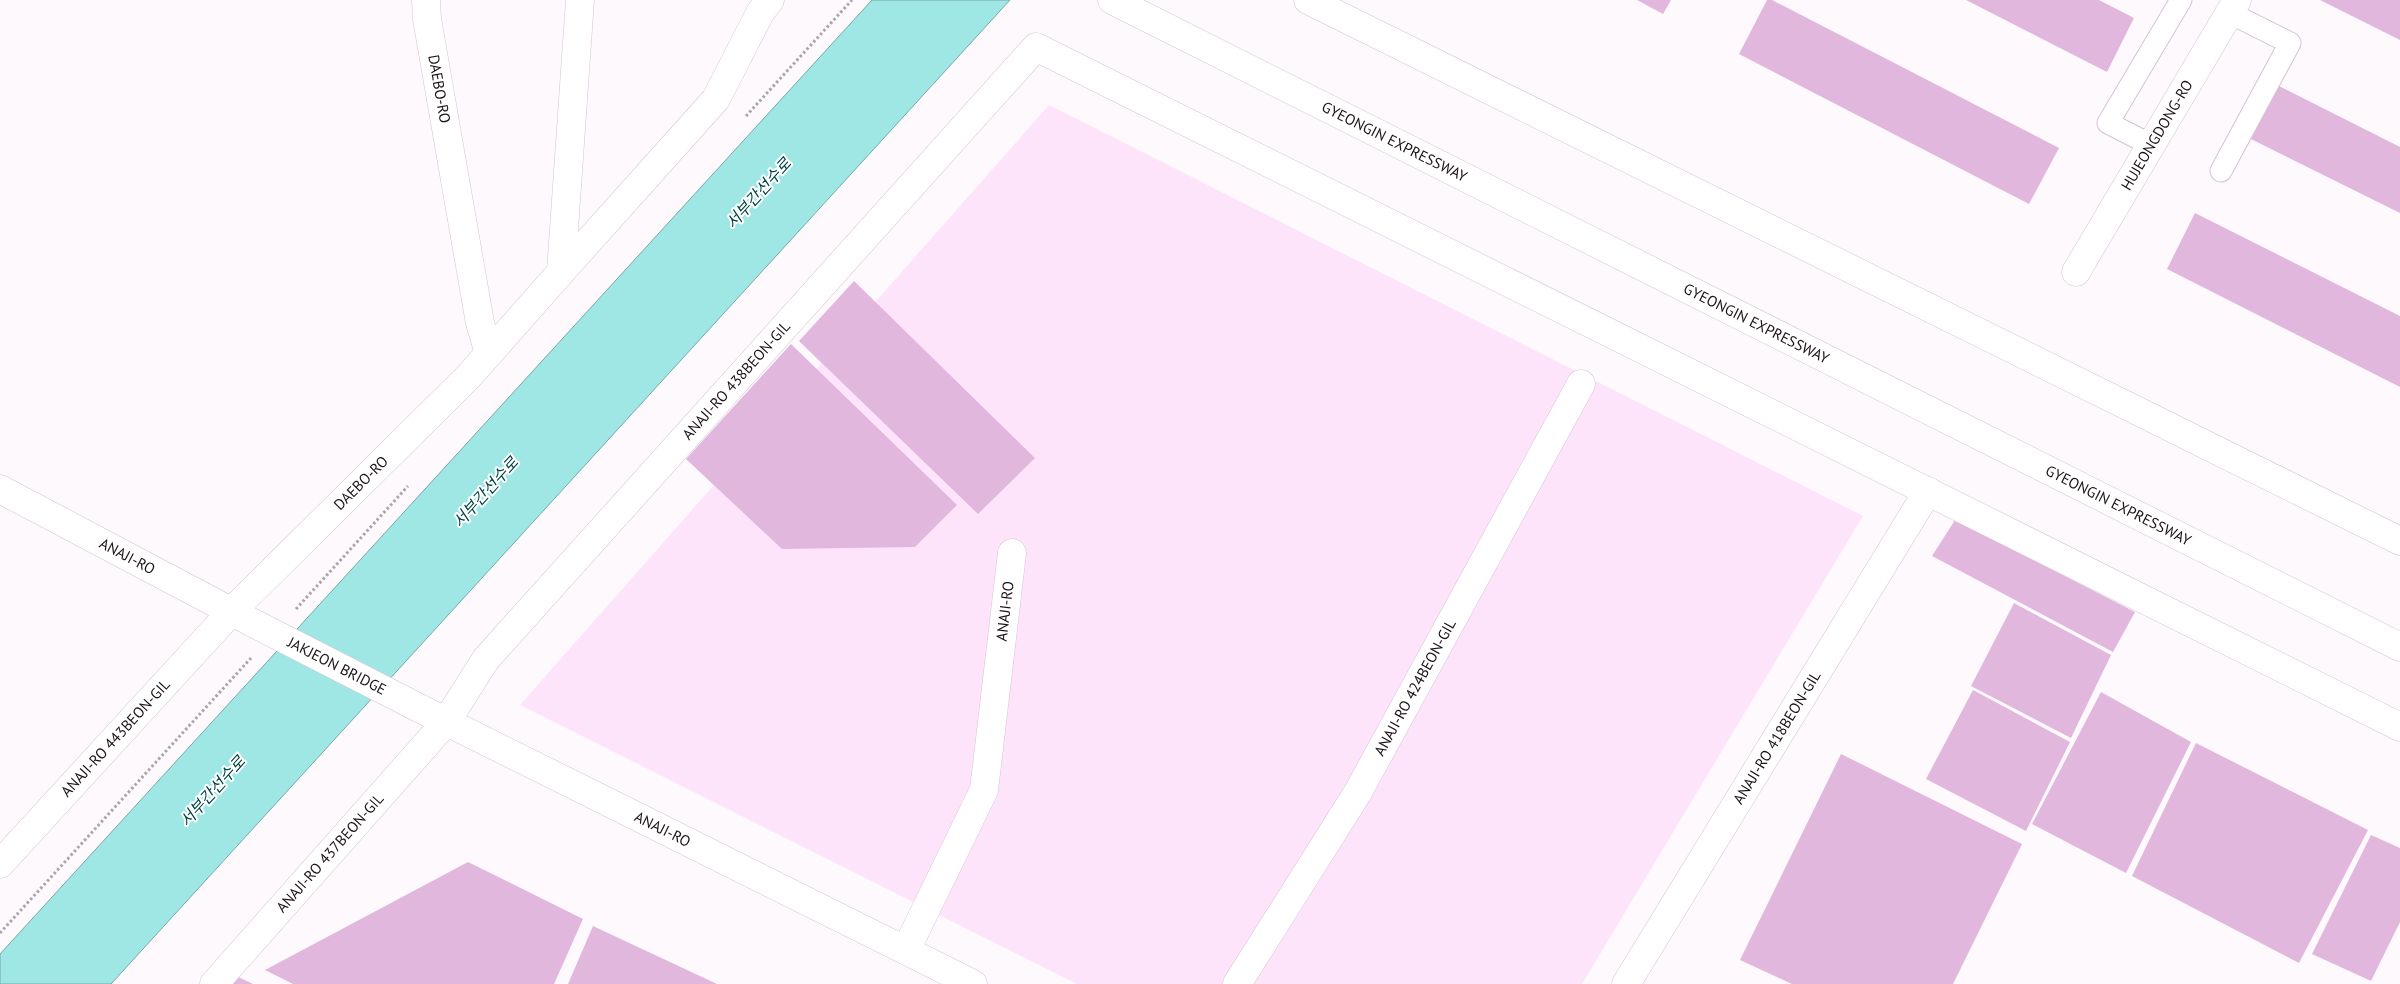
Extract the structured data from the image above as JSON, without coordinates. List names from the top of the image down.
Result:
{
  "streets": {
    "main road": [
      "DAEBO-RO",
      "HUJEONGDONG-RO",
      "GYEONGIN EXPRESSWAY",
      "ANAJI-RO 438BEON-GIL",
      "ANAJI-RO",
      "JAKJEON BRIDGE",
      "ANAJI-RO 424BEON-GIL",
      "ANAJI-RO 443BEON-GIL",
      "ANAJI-RO 418BEON-GIL",
      "ANAJI-RO 437BEON-GIL"
    ]
  },
  "crossings": [
    ["DAEBO-RO", "ANAJI-RO"],
    ["DAEBO-RO", "ANAJI-RO 443BEON-GIL"],
    ["ANAJI-RO 438BEON-GIL", "ANAJI-RO"],
    ["ANAJI-RO 438BEON-GIL", "ANAJI-RO 418BEON-GIL"],
    ["ANAJI-RO 438BEON-GIL", "ANAJI-RO 437BEON-GIL"],
    ["ANAJI-RO", "JAKJEON BRIDGE"],
    ["ANAJI-RO", "ANAJI-RO 443BEON-GIL"],
    ["ANAJI-RO", "ANAJI-RO 437BEON-GIL"]
  ],
  "water": ["서부간선수로"]
}
